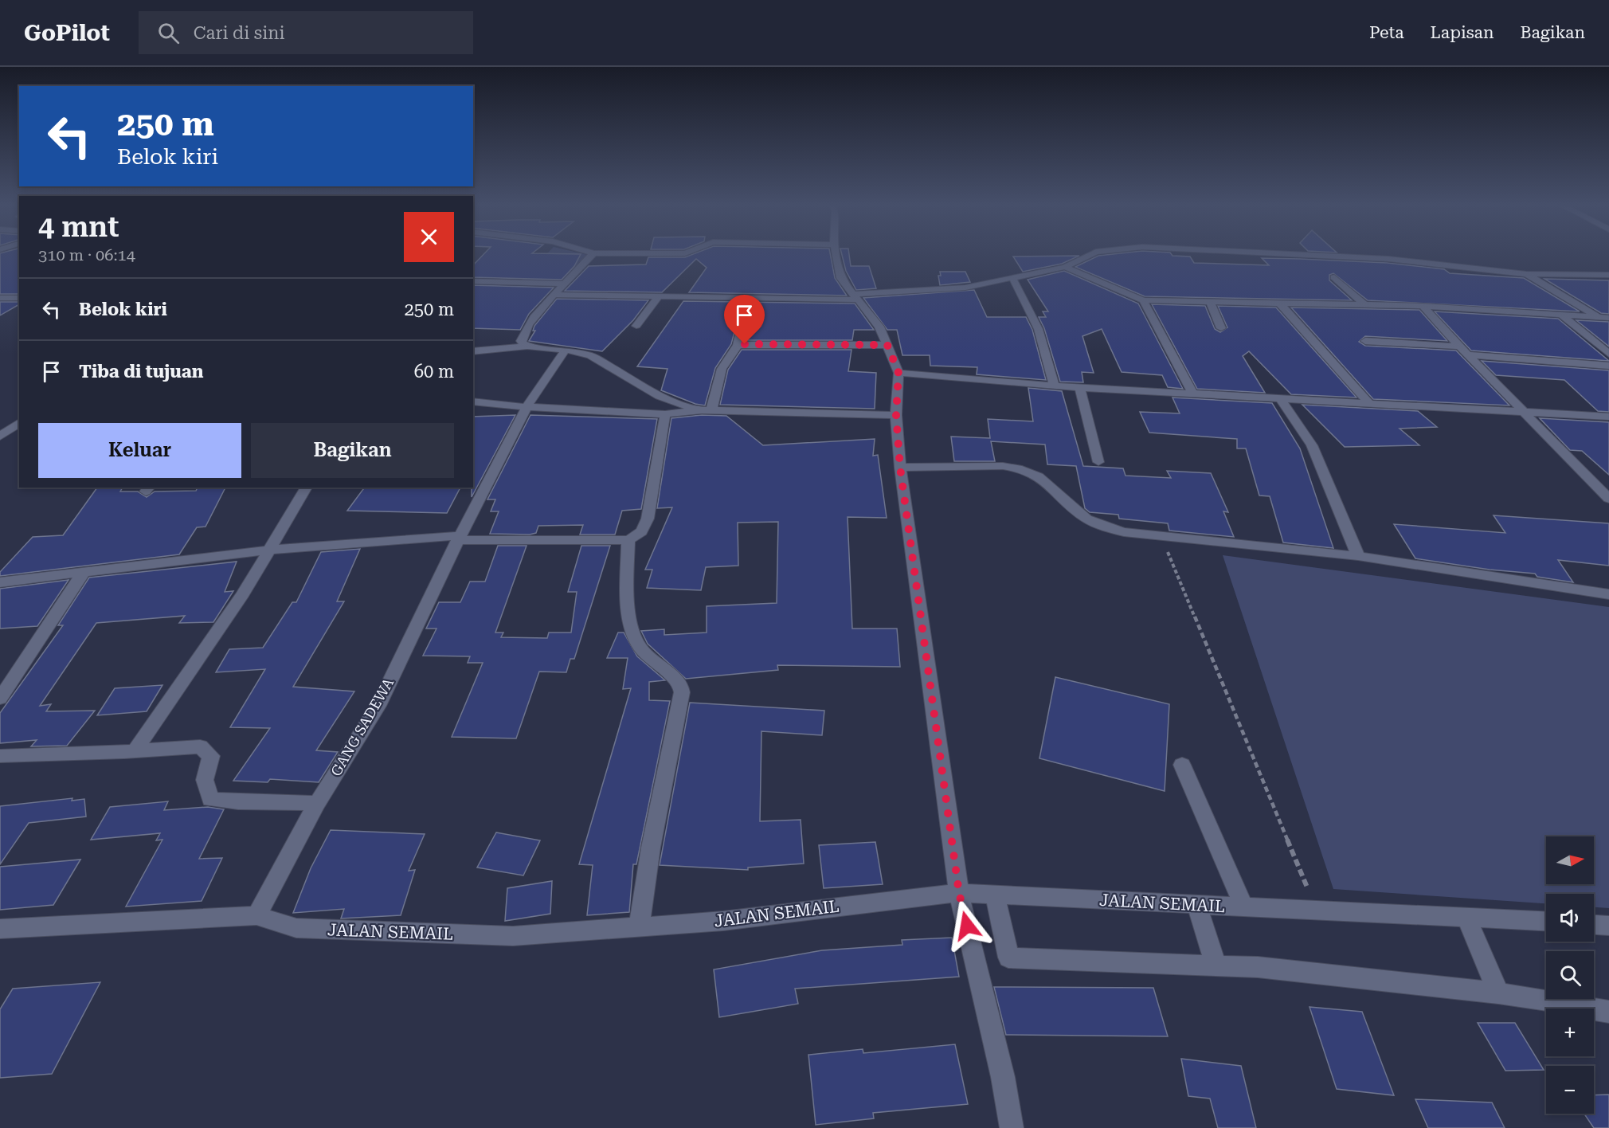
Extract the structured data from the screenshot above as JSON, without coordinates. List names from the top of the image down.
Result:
{
  "streets": {
    "street": ["GANG SADEWA", "JALAN SEMAIL"]
  },
  "crossings": [
    ["GANG SADEWA", "JALAN SEMAIL"]
  ],
  "north": "right",
  "page": {
    "header": "GoPilot",
    "search": "Cari di sini",
    "nav": ["Peta", "Lapisan", "Bagikan"],
    "turn": ["250 m", "Belok kiri"],
    "heading": ["4 mnt", "310 m · 06:14"],
    "list": [
      {
        "name": "Belok kiri",
        "value": "250 m"
      },
      {
        "name": "Tiba di tujuan",
        "value": "60 m"
      }
    ],
    "buttons": ["Keluar", "Bagikan"],
    "map_buttons": ["+", "−"]
  }
}
